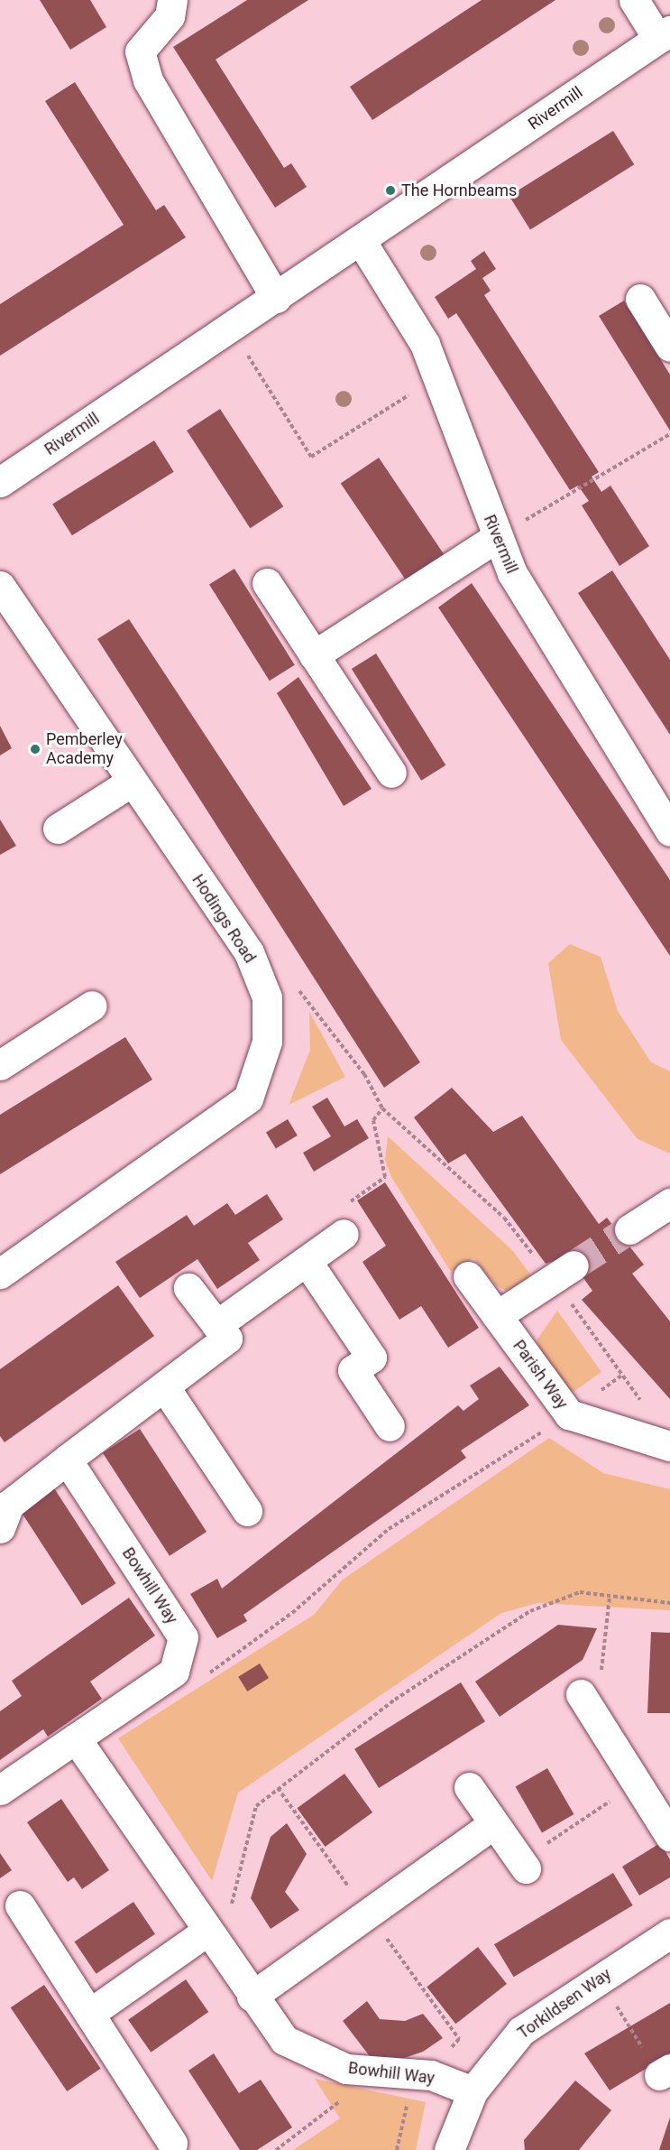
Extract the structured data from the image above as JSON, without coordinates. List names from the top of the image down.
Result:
{
  "streets": {
    "street": [
      "Rivermill",
      "Hodings Road",
      "Parish Way",
      "Bowhill Way",
      "Torkildsen Way"
    ]
  },
  "crossings": [
    ["Bowhill Way", "Torkildsen Way"]
  ],
  "places": ["The Hornbeams", "Pemberley Academy"]
}
